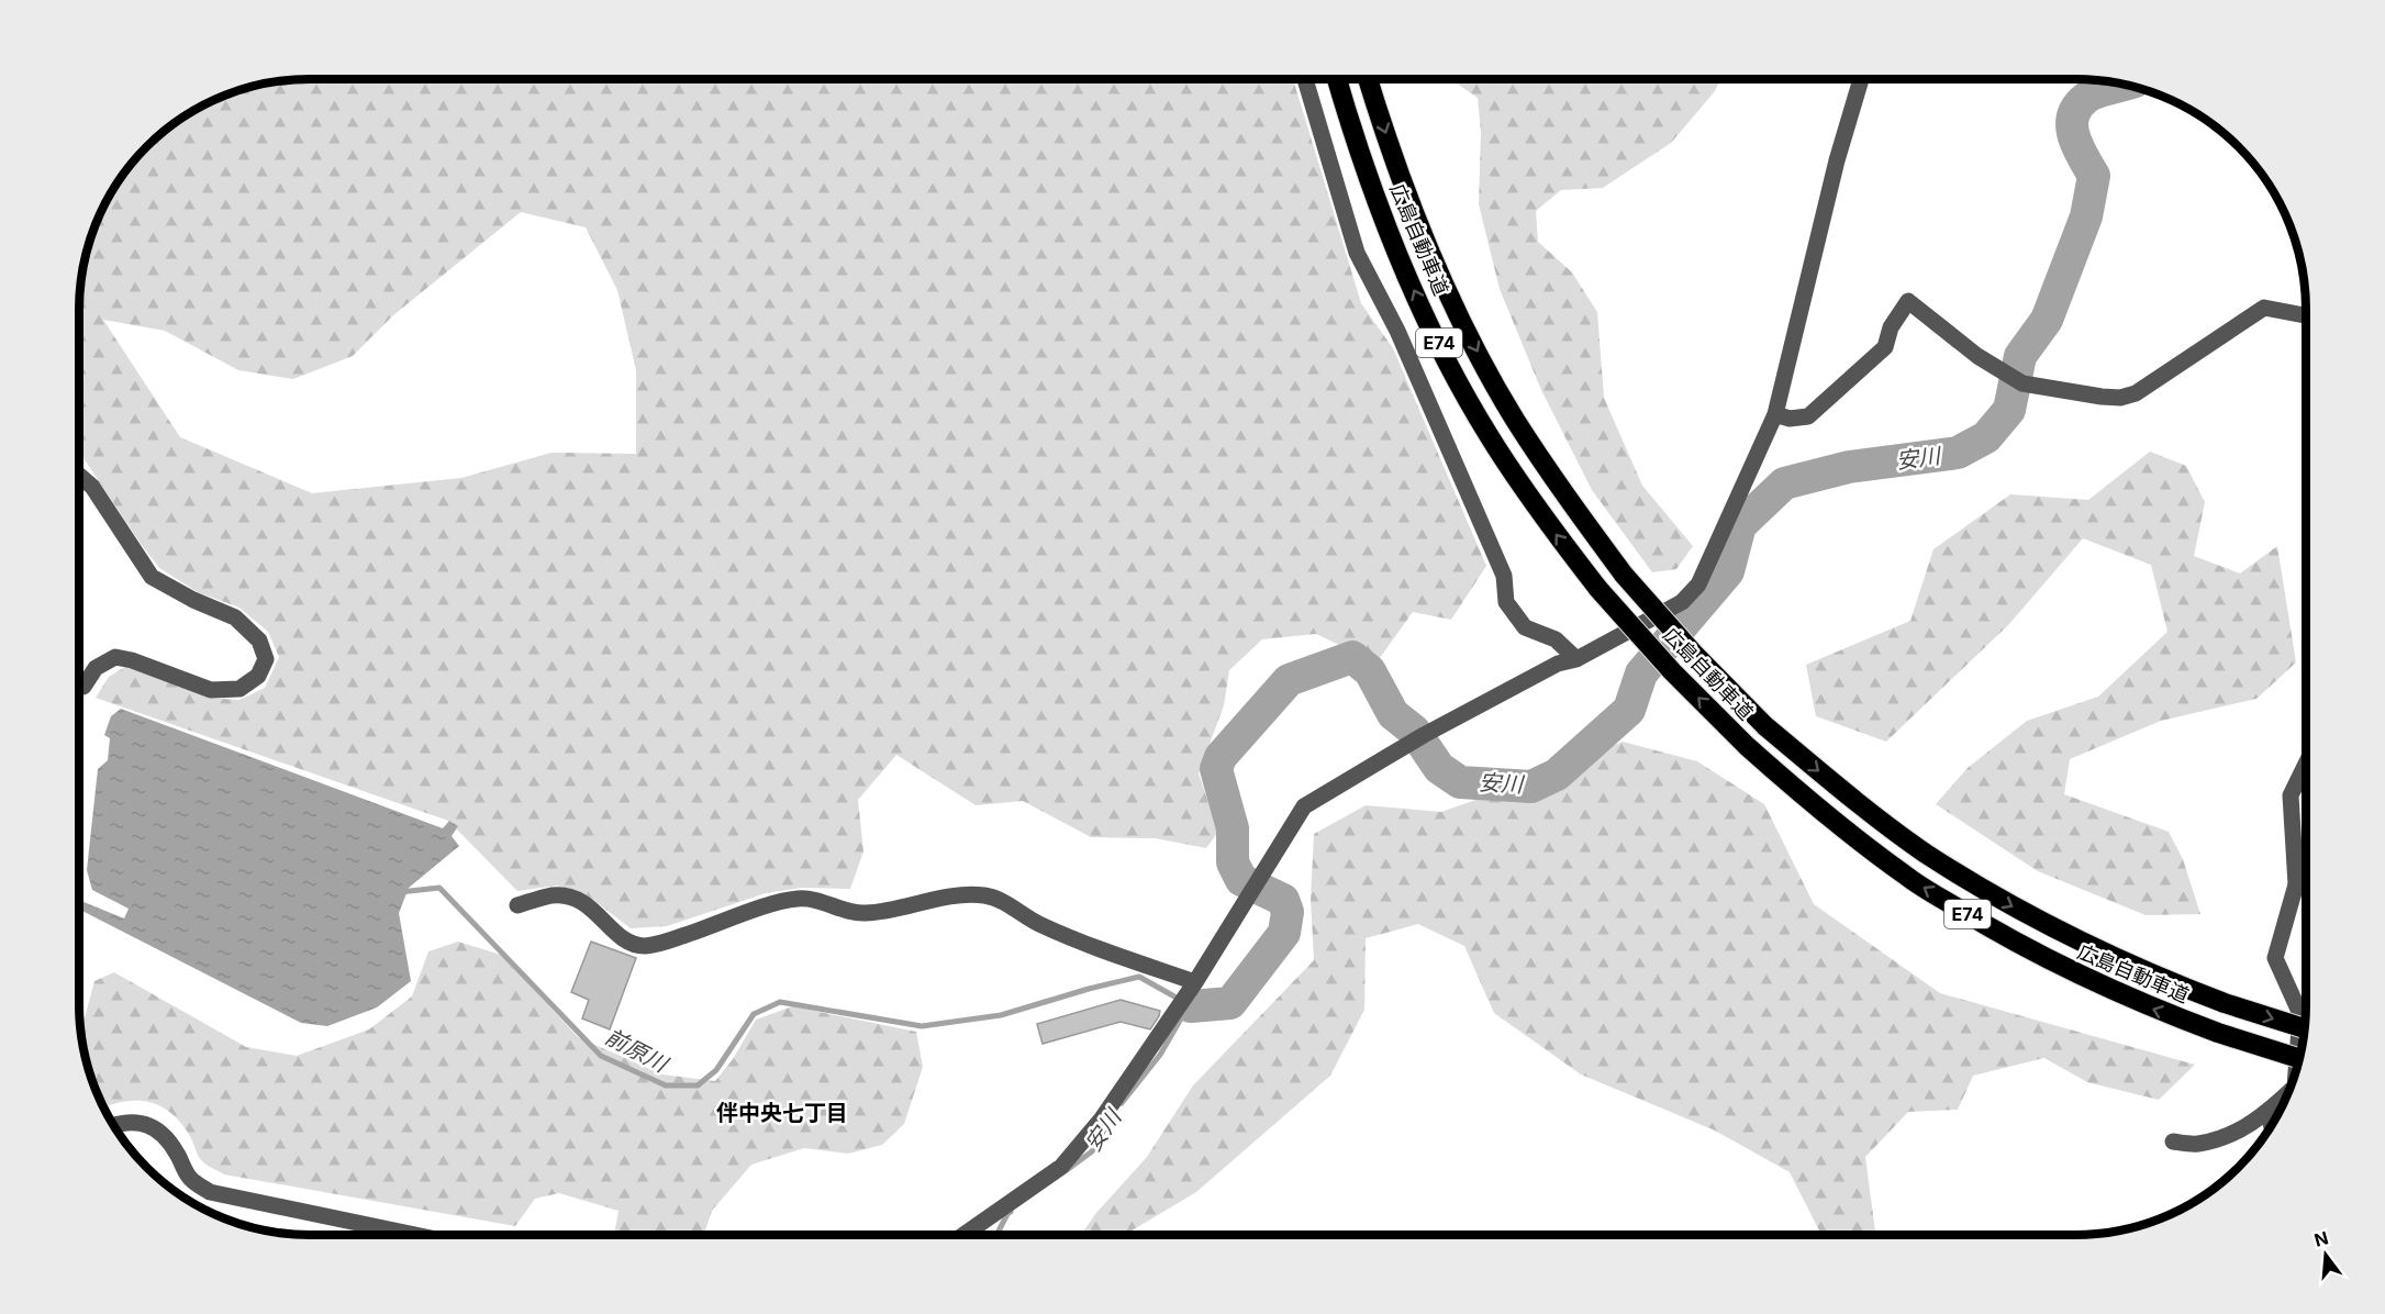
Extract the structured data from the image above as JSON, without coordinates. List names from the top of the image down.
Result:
{
  "streets": {
    "highway": ["広島自動車道", "E74"]
  },
  "districts": ["伴中央七丁目"],
  "water": ["安川", "前原川"],
  "north": "top"
}
